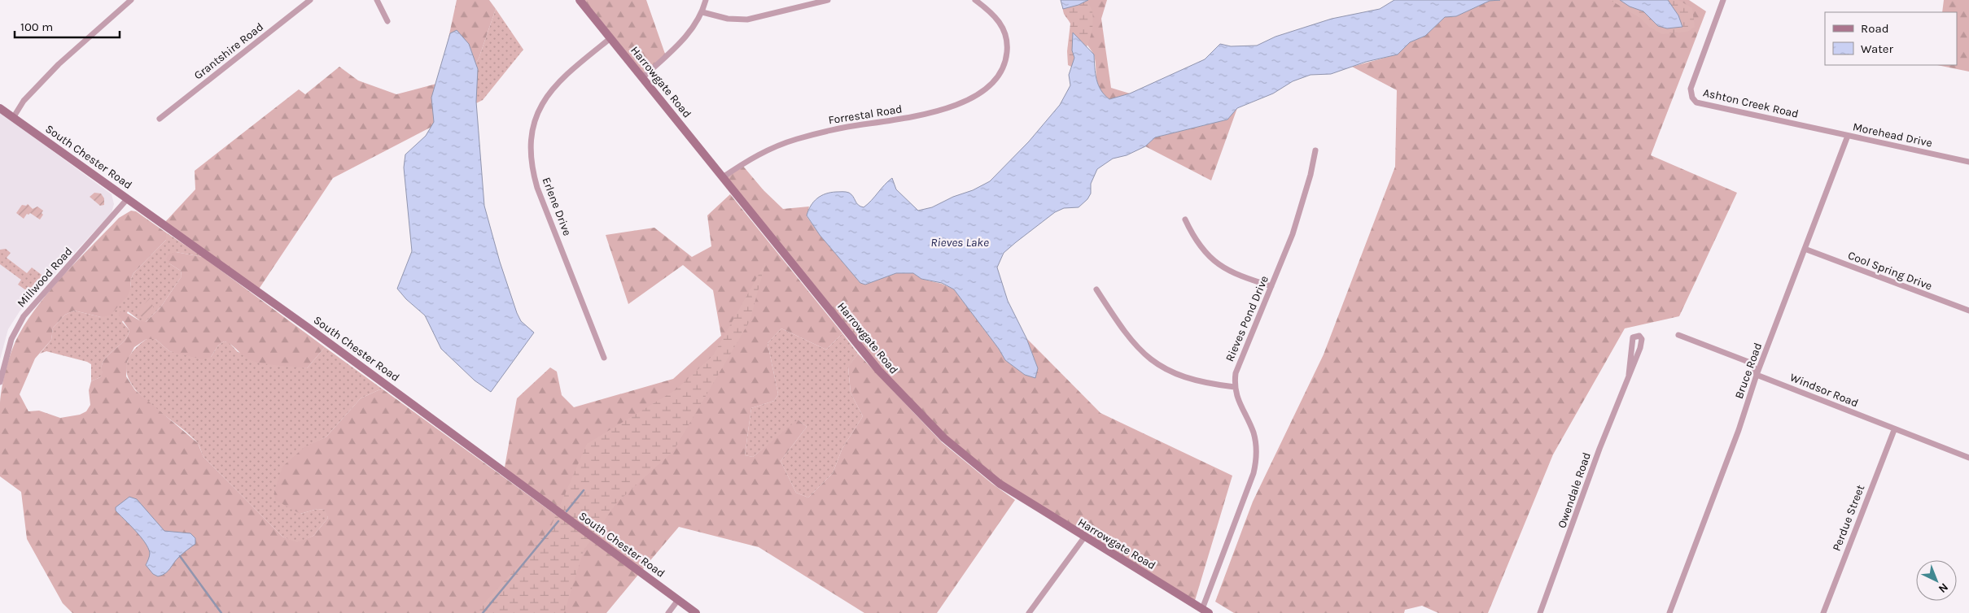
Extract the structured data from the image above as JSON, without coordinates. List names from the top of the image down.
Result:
{
  "streets": {
    "main road": ["Harrowgate Road", "South Chester Road"],
    "street": [
      "Grantshire Road",
      "Ashton Creek Road",
      "Forrestal Road",
      "Morehead Drive",
      "Erlene Drive",
      "Cool Spring Drive",
      "Millwood Road",
      "Rieves Pond Drive",
      "Bruce Road",
      "Windsor Road",
      "Owendale Road",
      "Perdue Street"
    ]
  },
  "crossings": [
    ["Harrowgate Road", "Forrestal Road"],
    ["Harrowgate Road", "Erlene Drive"],
    ["Harrowgate Road", "Rieves Pond Drive"],
    ["Ashton Creek Road", "Morehead Drive"],
    ["Morehead Drive", "Bruce Road"],
    ["South Chester Road", "Millwood Road"],
    ["Cool Spring Drive", "Bruce Road"],
    ["Bruce Road", "Windsor Road"],
    ["Windsor Road", "Perdue Street"]
  ],
  "water": ["Rieves Lake"],
  "legend": ["Road", "Water"],
  "scale_bar": "100 m",
  "north": "bottom right"
}
